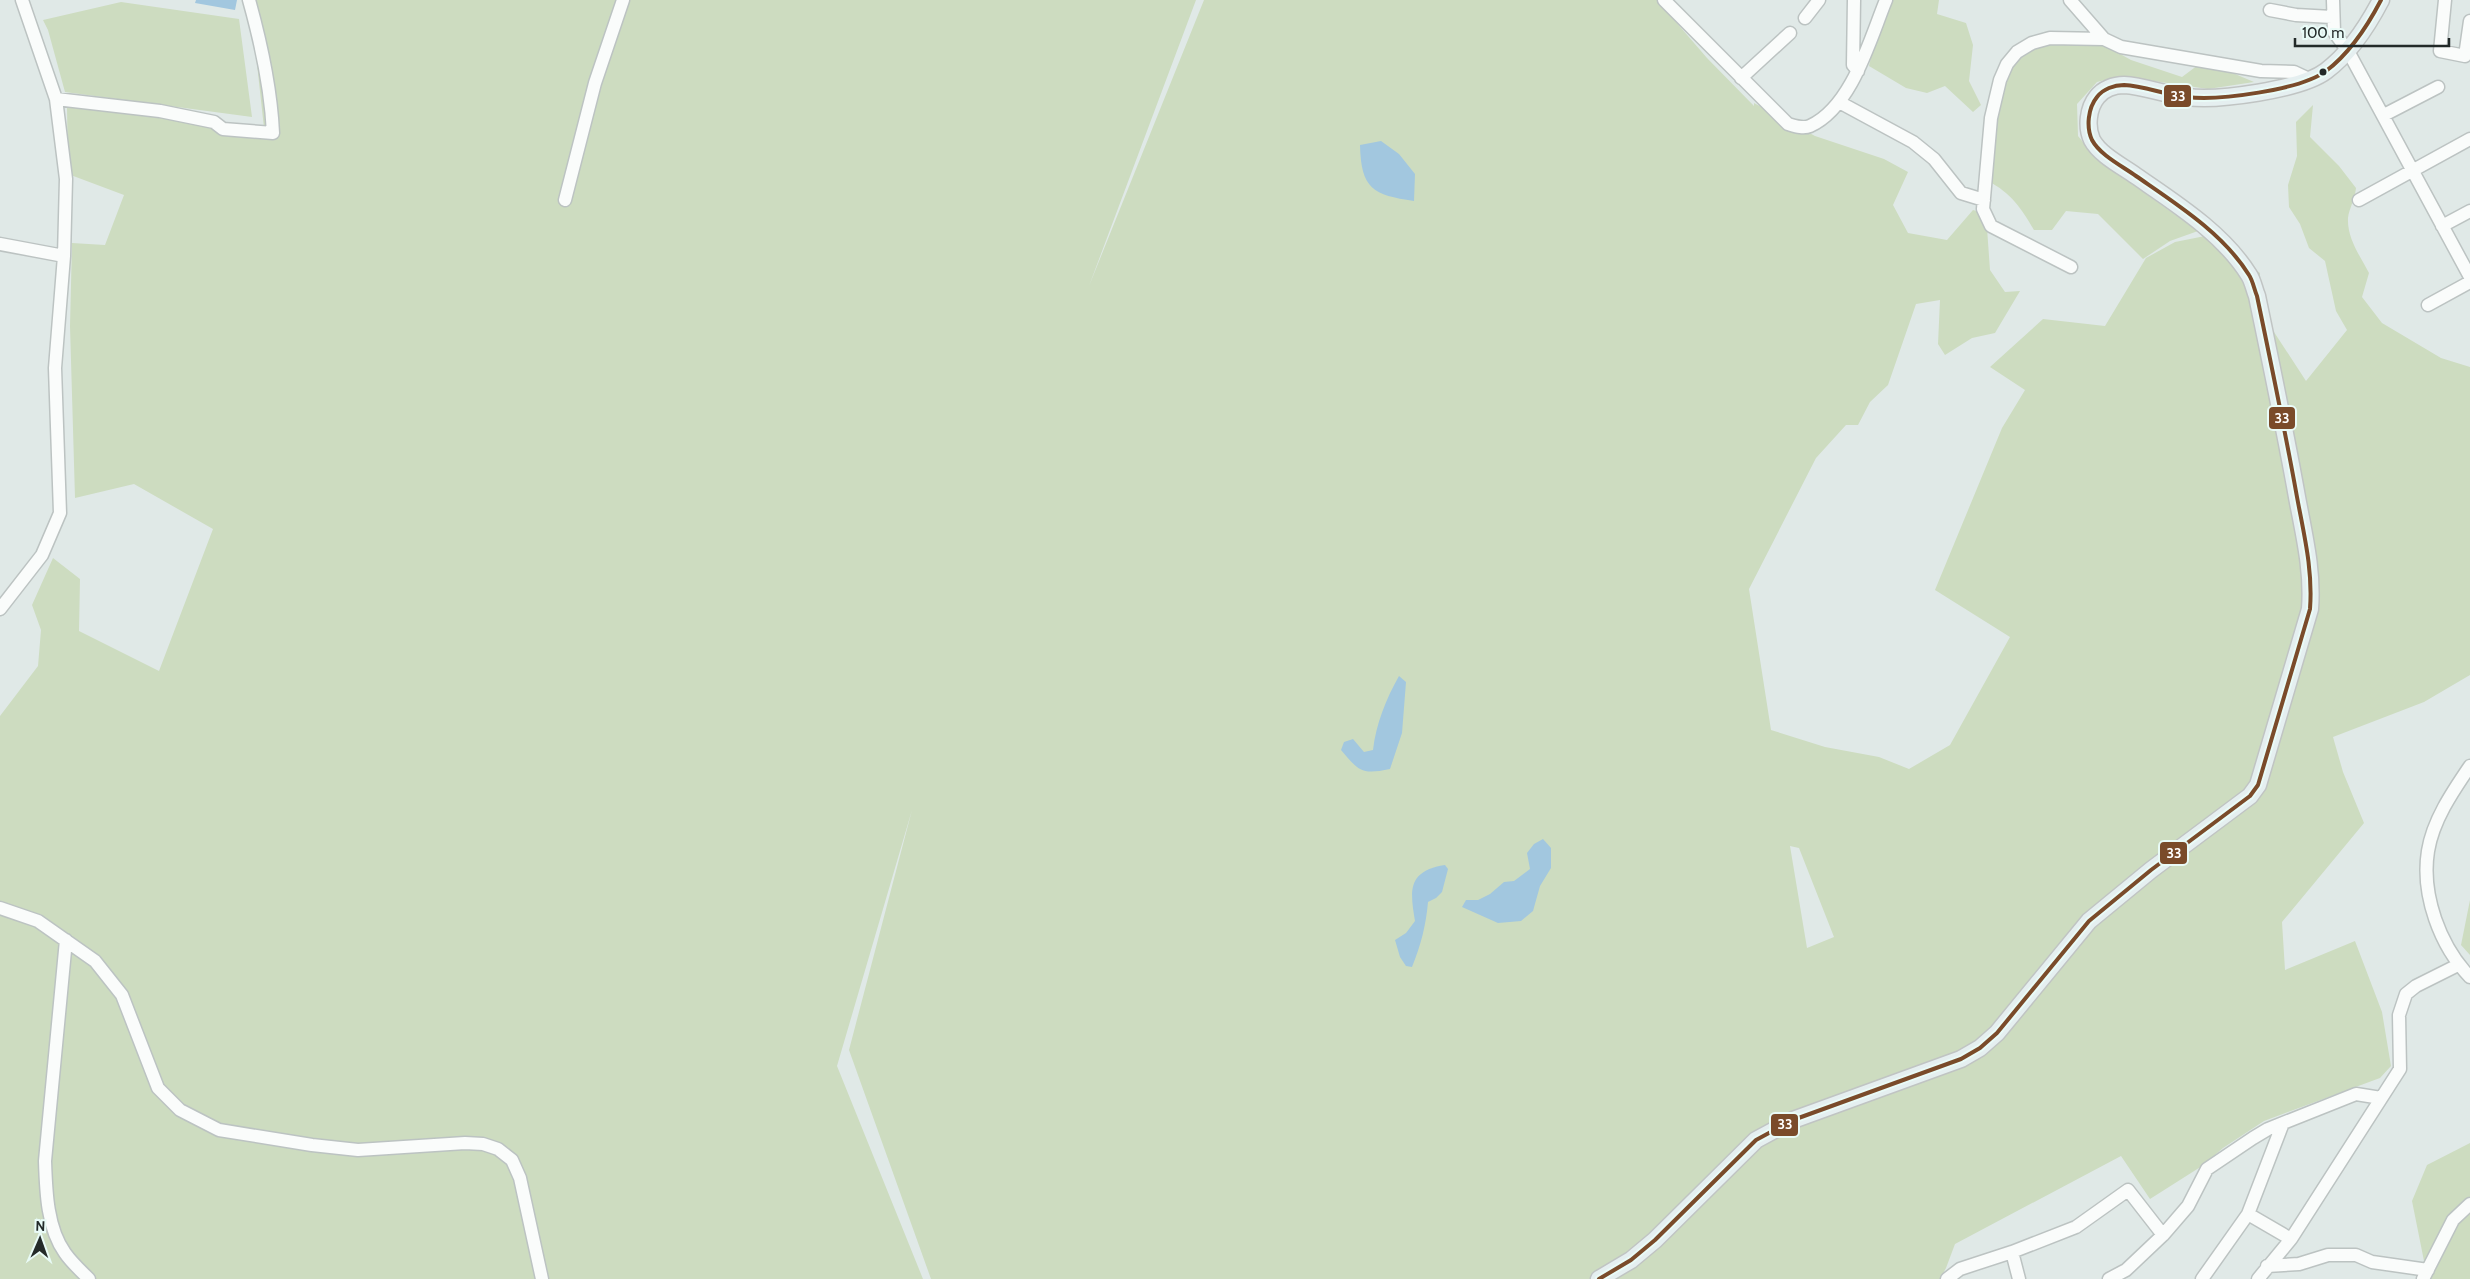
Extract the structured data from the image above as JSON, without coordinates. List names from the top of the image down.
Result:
{
  "lines": ["transit line 33"],
  "scale_bar": "100 m",
  "north": "top"
}
